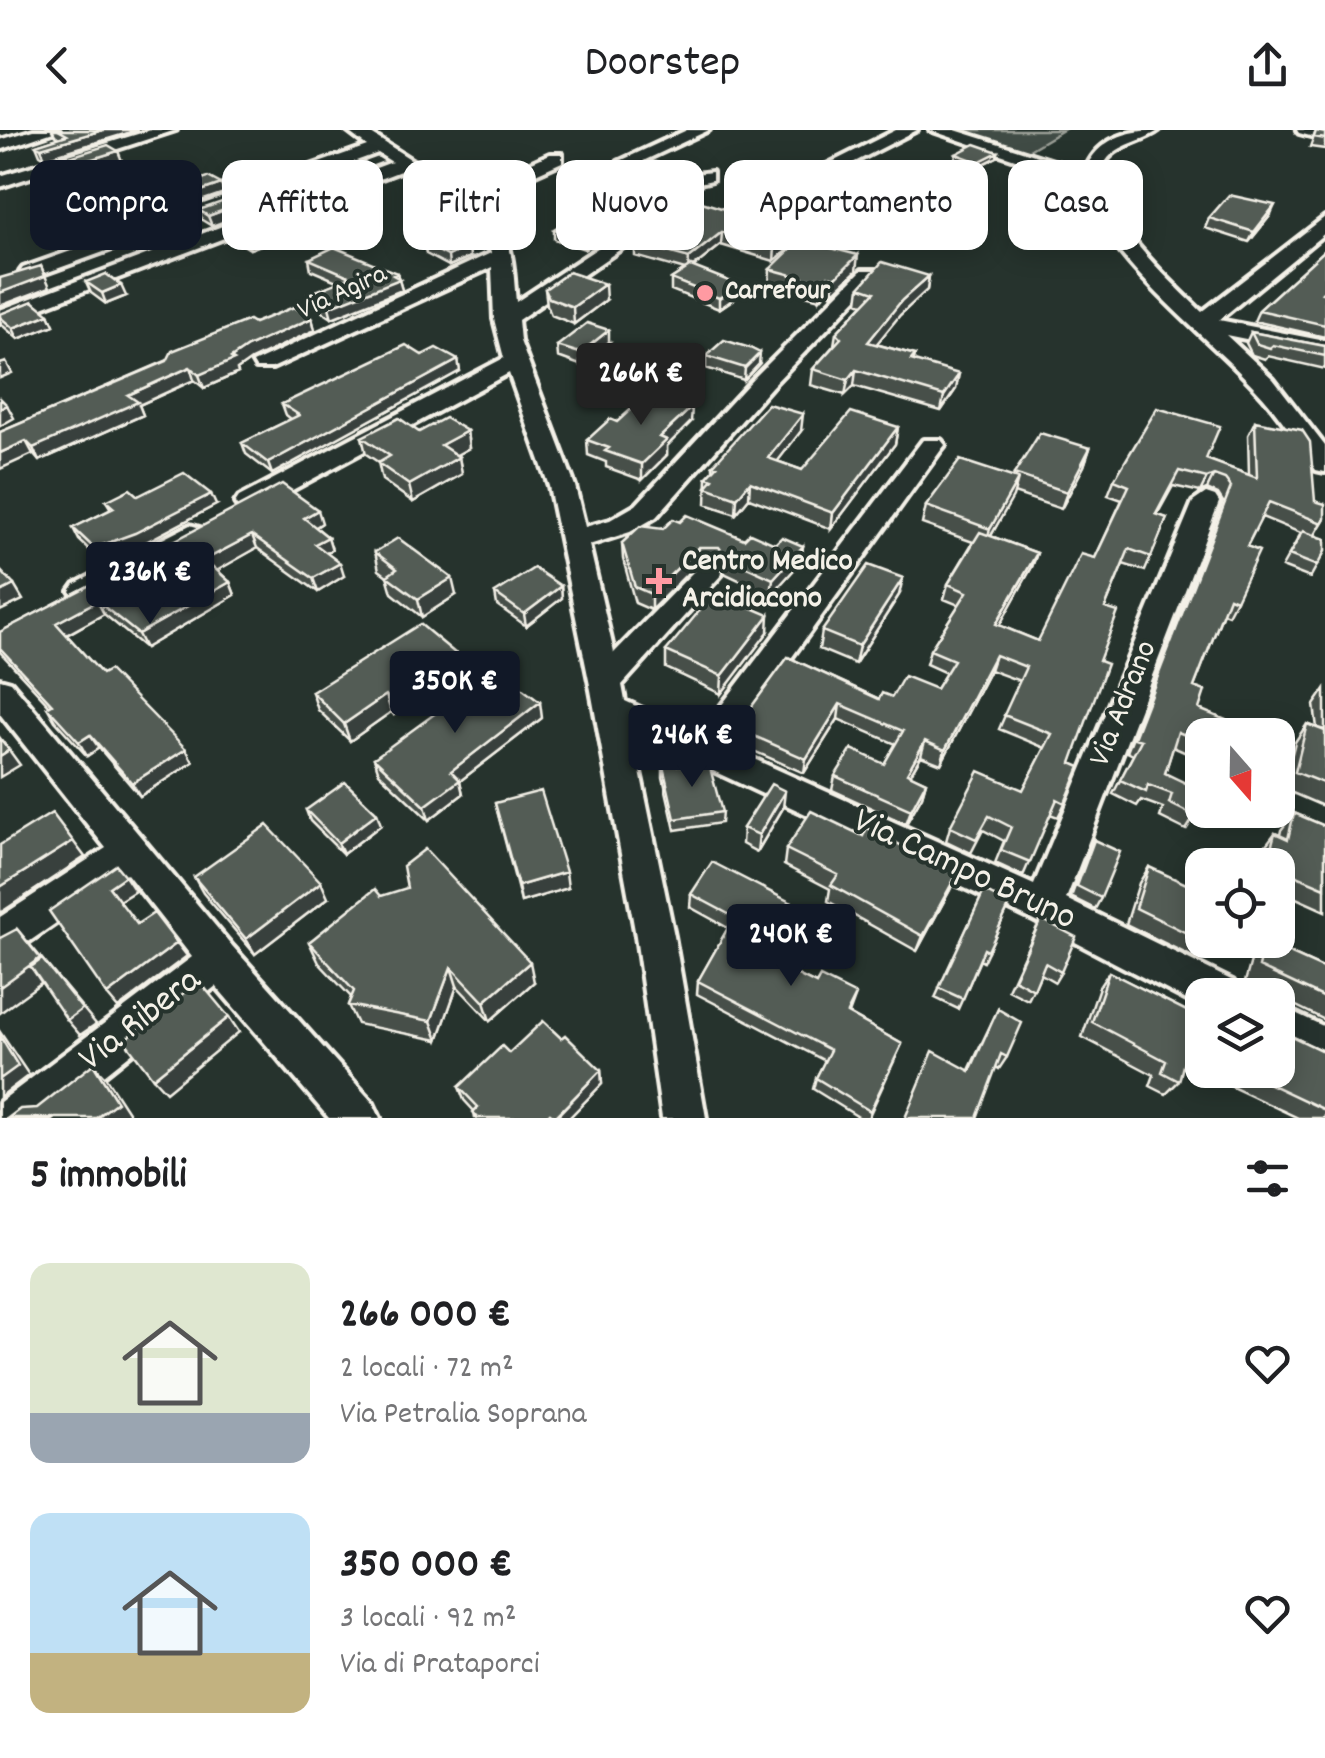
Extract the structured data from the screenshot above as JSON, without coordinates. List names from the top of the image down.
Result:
{
  "streets": {
    "street": [
      "Via Agira",
      "Via Adrano",
      "Via Campo Bruno",
      "Via Ribera"
    ]
  },
  "crossings": [
    ["Via Adrano", "Via Campo Bruno"]
  ],
  "places": {
    "other": ["Carrefour"],
    "health": ["Centro Medico Arcidiacono"]
  },
  "north": "bottom",
  "page": {
    "header": "Doorstep",
    "chip": [
      "Compra",
      "Affitta",
      "Filtri",
      "Nuovo",
      "Appartamento",
      "Casa"
    ],
    "price": [
      "266K €",
      "236K €",
      "350K €",
      "246K €",
      "240K €"
    ],
    "heading": "5 immobili",
    "list": [
      {
        "name": "266 000 €",
        "note": "2 locali · 72 m² · Via Petralia Soprana"
      },
      {
        "name": "350 000 €",
        "note": "3 locali · 92 m² · Via di Prataporci"
      }
    ]
  }
}
